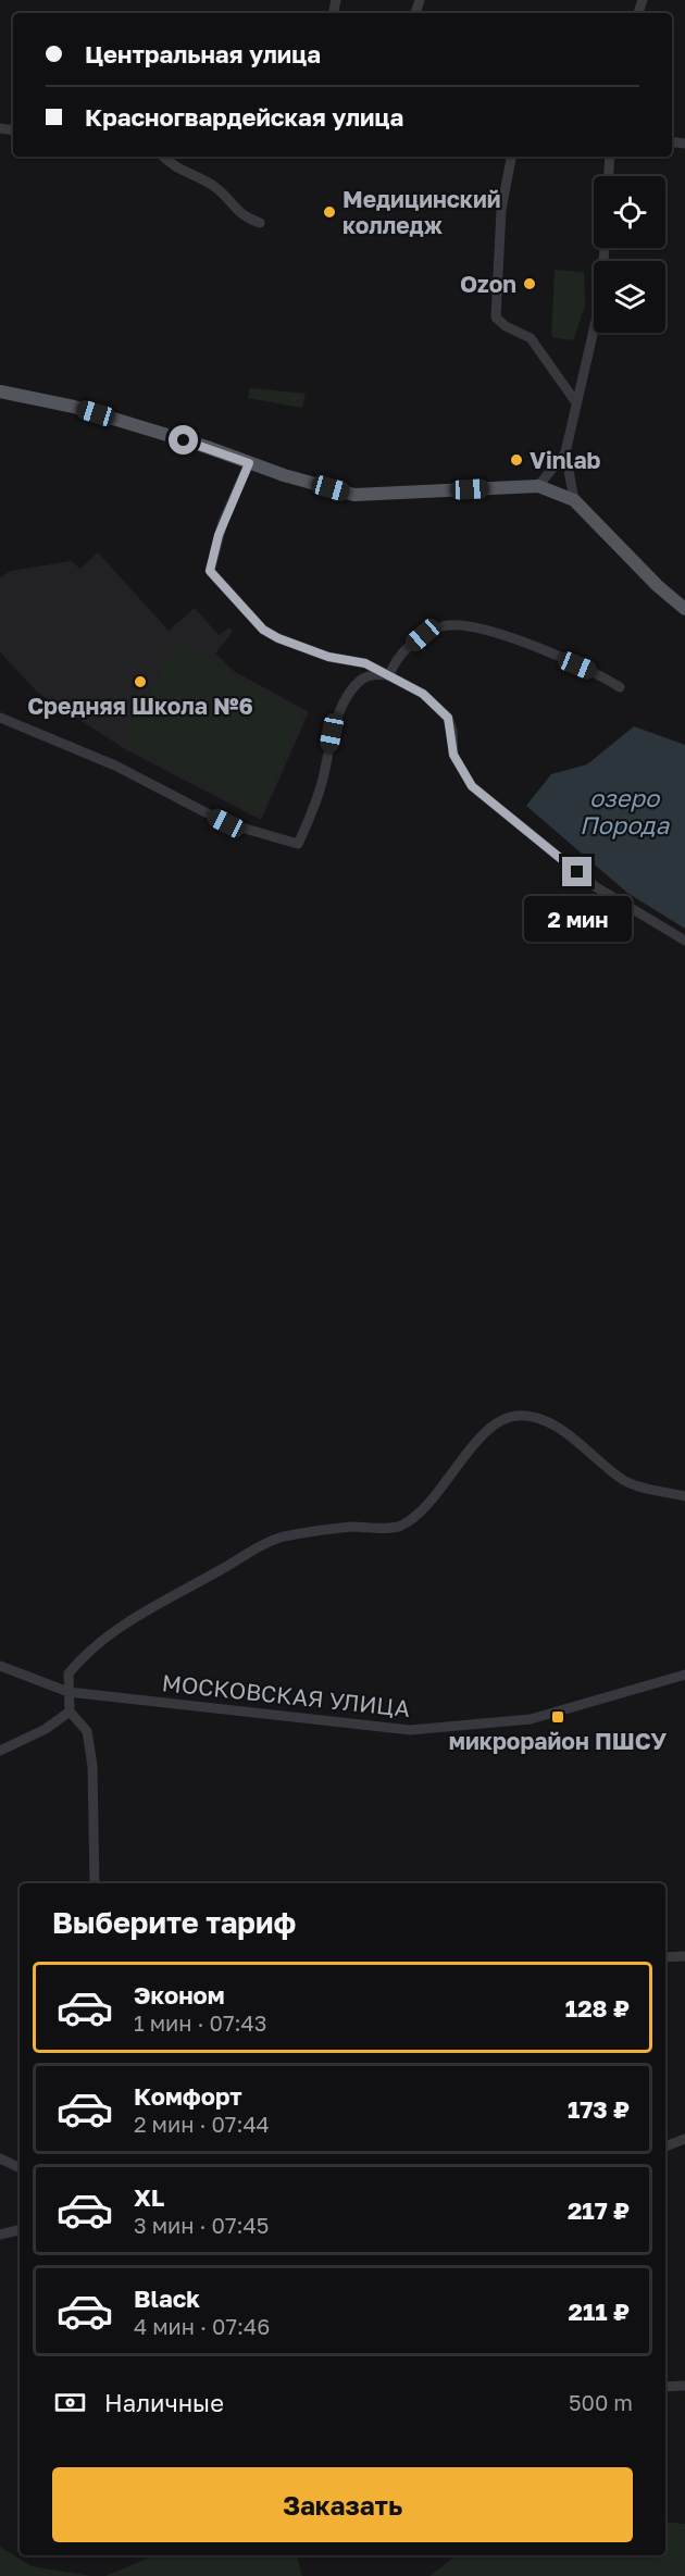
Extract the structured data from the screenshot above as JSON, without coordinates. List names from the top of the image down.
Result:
{
  "streets": {
    "street": ["МОСКОВСКАЯ УЛИЦА"]
  },
  "water": ["озеро Порода"],
  "places": {
    "other": [
      "Медицинский колледж",
      "Ozon",
      "Vinlab",
      "Средняя Школа №6"
    ],
    "transit": ["микрорайон ПШСУ"]
  },
  "page": {
    "banner": ["Центральная улица", "Красногвардейская улица"],
    "bubble": "2 мин",
    "heading": "Выберите тариф",
    "list": [
      {
        "name": "Эконом",
        "note": "1 мин · 07:43",
        "value": "128 ₽"
      },
      {
        "name": "Комфорт",
        "note": "2 мин · 07:44",
        "value": "173 ₽"
      },
      {
        "name": "XL",
        "note": "3 мин · 07:45",
        "value": "217 ₽"
      },
      {
        "name": "Black",
        "note": "4 мин · 07:46",
        "value": "211 ₽"
      }
    ],
    "pay": ["Наличные", "500 m"],
    "buttons": "Заказать"
  }
}
